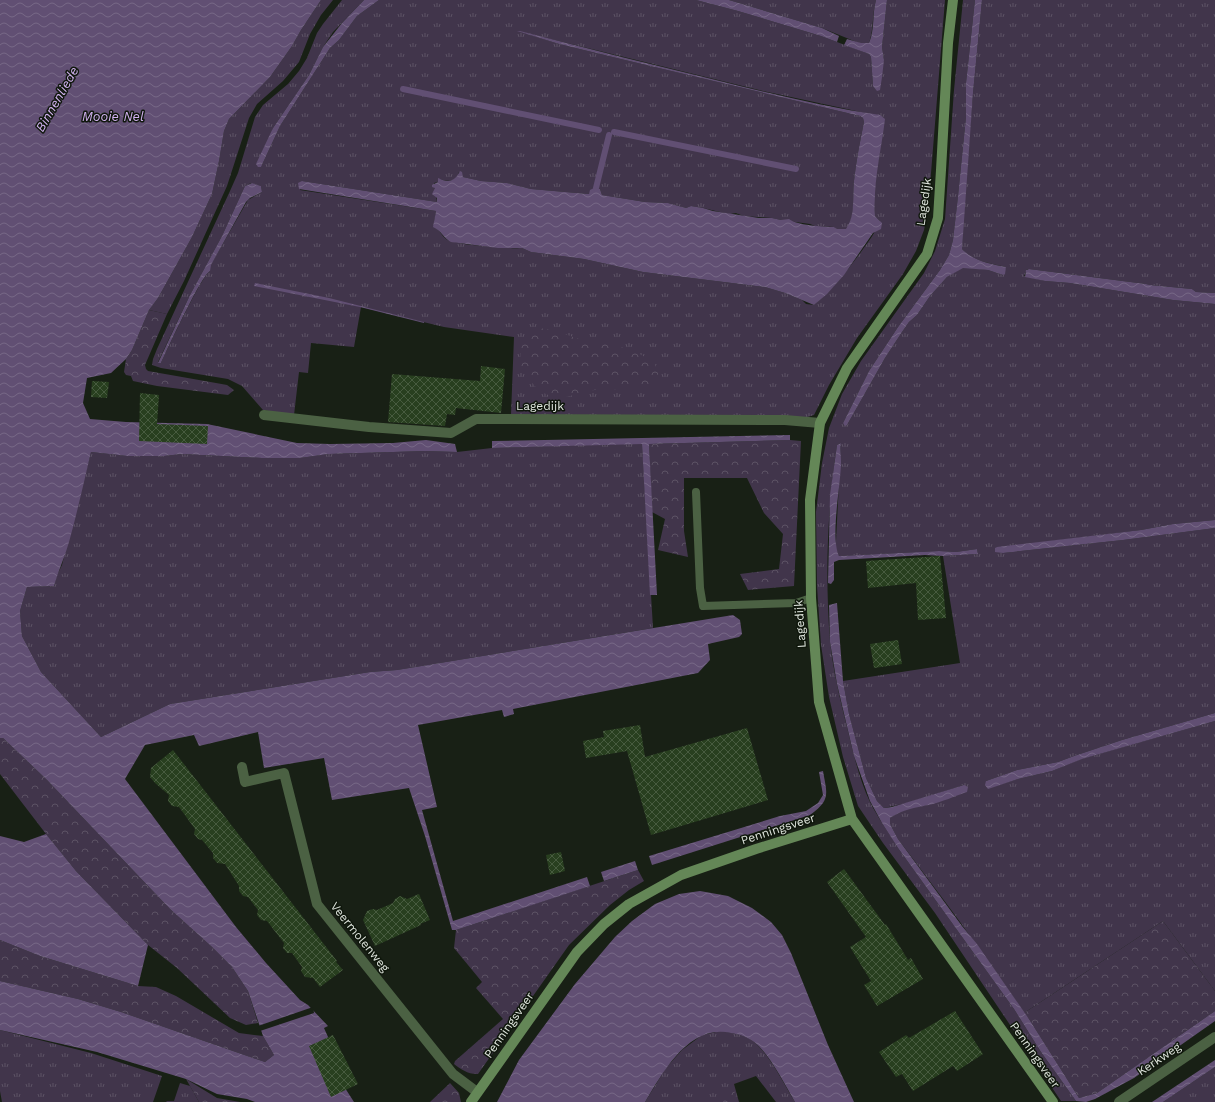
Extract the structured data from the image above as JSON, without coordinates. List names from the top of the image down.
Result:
{
  "streets": {
    "street": [
      "Lagedijk",
      "Penningsveer",
      "Veermolenweg",
      "Kerkweg"
    ]
  },
  "crossings": [
    ["Lagedijk", "Penningsveer"],
    ["Penningsveer", "Veermolenweg"]
  ],
  "water": ["Binnenliede", "Mooie Nel"]
}
